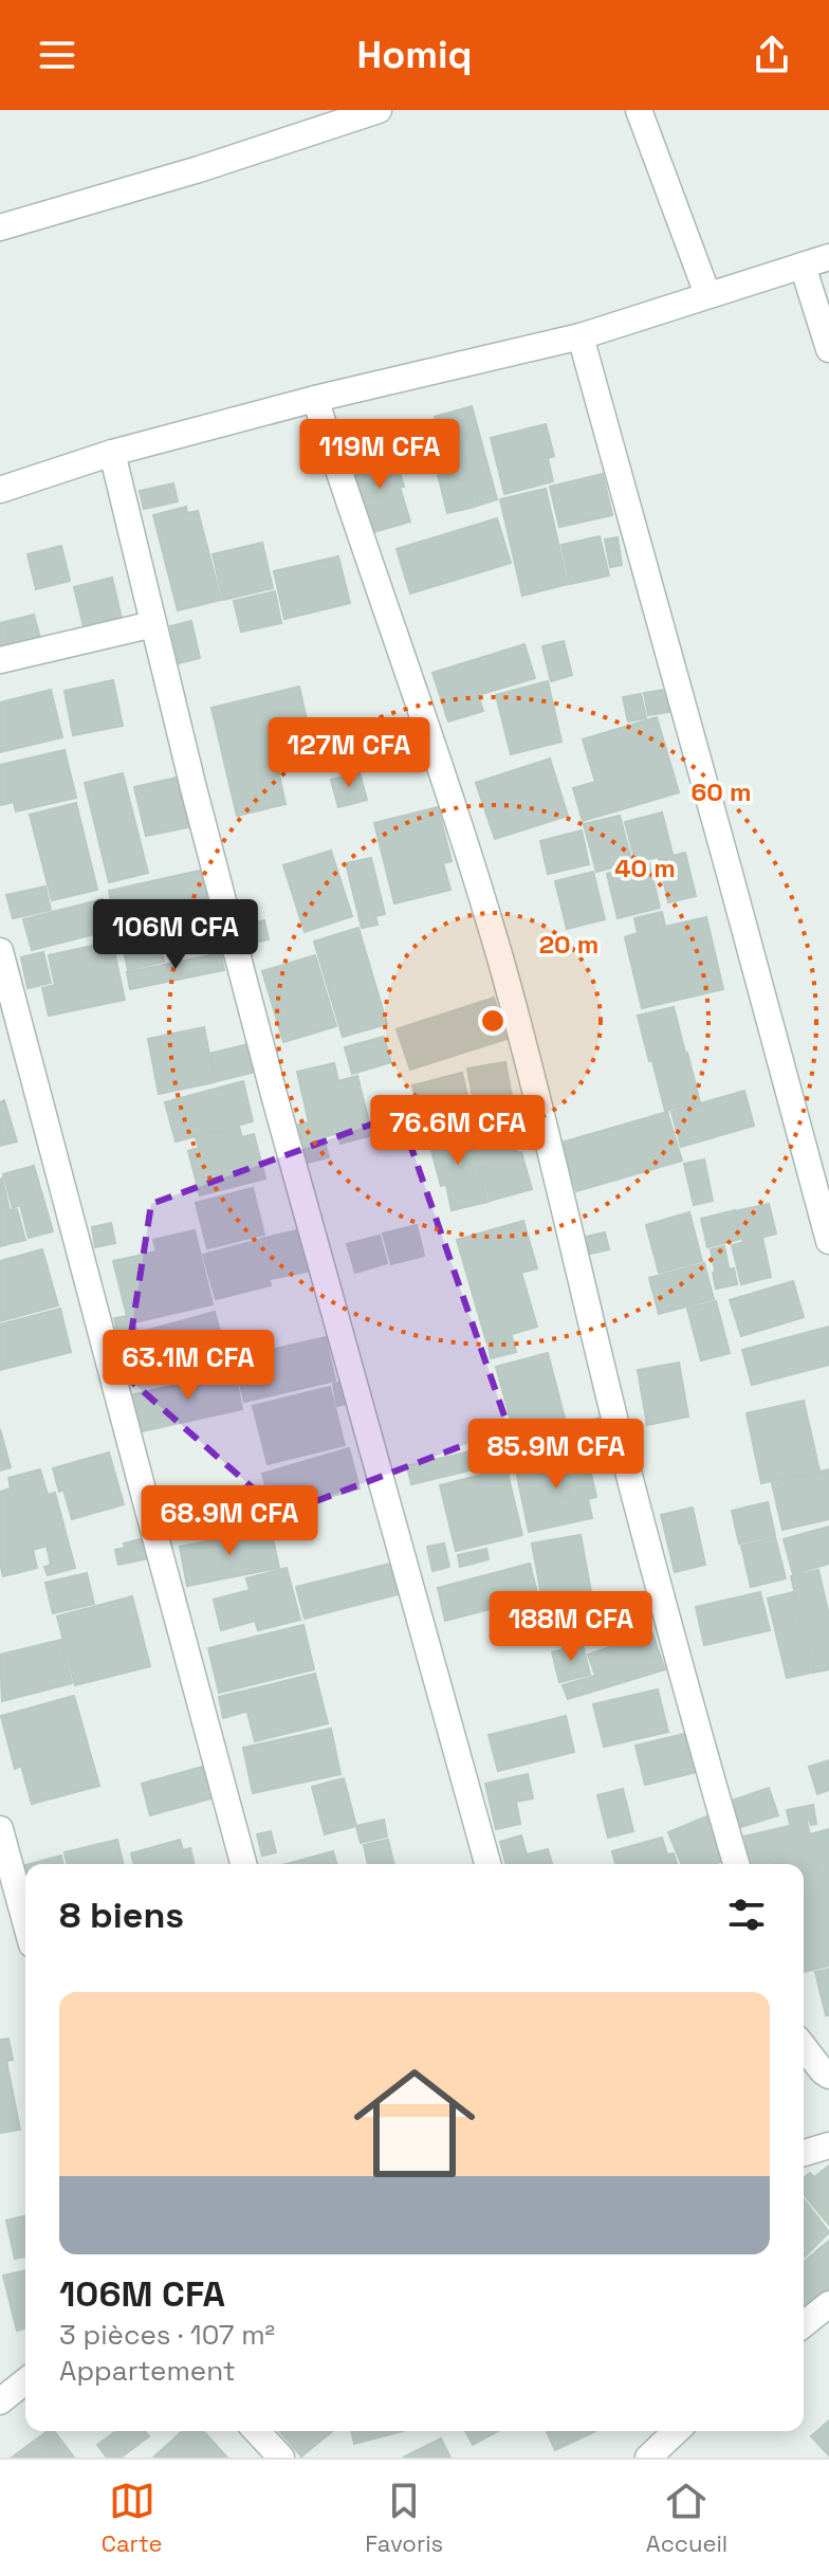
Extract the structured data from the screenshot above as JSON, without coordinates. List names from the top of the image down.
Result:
{
  "page": {
    "header": "Homiq",
    "price": [
      "119M CFA",
      "127M CFA",
      "106M CFA",
      "76.6M CFA",
      "63.1M CFA",
      "85.9M CFA",
      "68.9M CFA",
      "188M CFA"
    ],
    "heading": "8 biens",
    "list": [
      {
        "name": "106M CFA",
        "note": "3 pièces · 107 m² · Appartement"
      }
    ],
    "tabs": ["Carte", "Favoris", "Accueil"]
  },
  "rings": ["60 m", "40 m", "20 m"]
}
